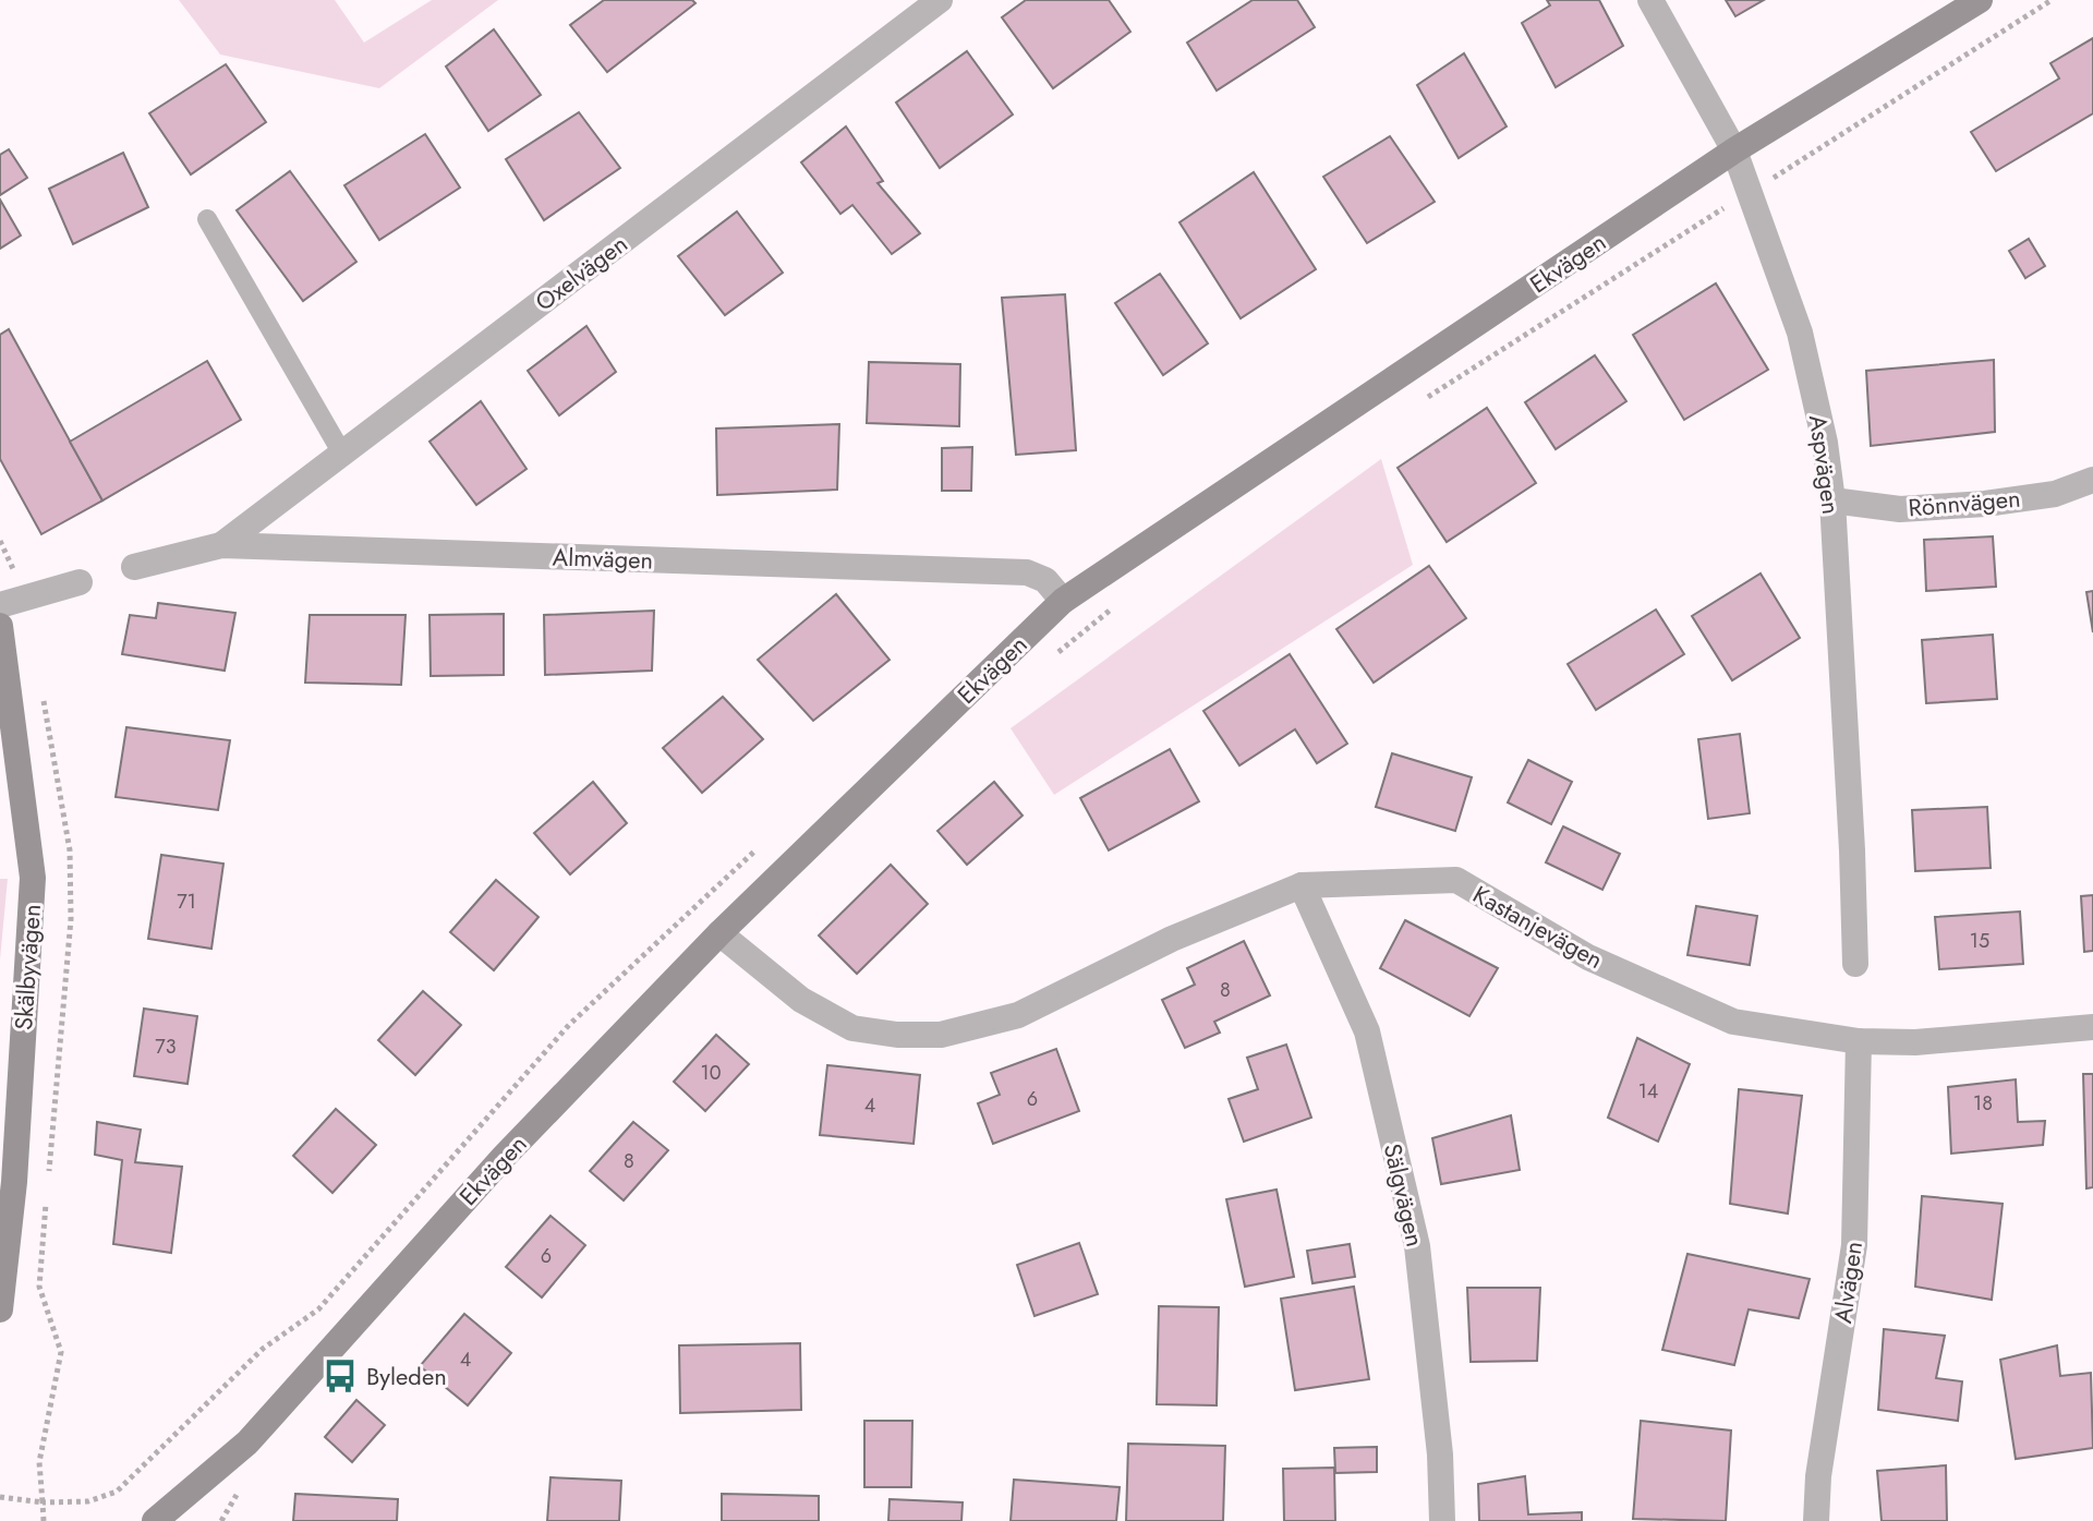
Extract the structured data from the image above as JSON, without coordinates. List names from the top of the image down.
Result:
{
  "streets": {
    "street": [
      "Ekvägen",
      "Oxelvägen",
      "Aspvägen",
      "Rönnvägen",
      "Almvägen",
      "Kastanjevägen",
      "Skälbyvägen",
      "Sälgvägen",
      "Alvägen"
    ]
  },
  "crossings": [
    ["Ekvägen", "Aspvägen"],
    ["Ekvägen", "Almvägen"],
    ["Ekvägen", "Kastanjevägen"],
    ["Oxelvägen", "Almvägen"],
    ["Aspvägen", "Rönnvägen"],
    ["Kastanjevägen", "Sälgvägen"],
    ["Kastanjevägen", "Alvägen"]
  ],
  "places": {
    "bus stop": ["Byleden"]
  },
  "house_numbers": [
    "71",
    "15",
    "8",
    "73",
    "10",
    "14",
    "6",
    "18",
    "4",
    "8",
    "6",
    "4"
  ]
}
